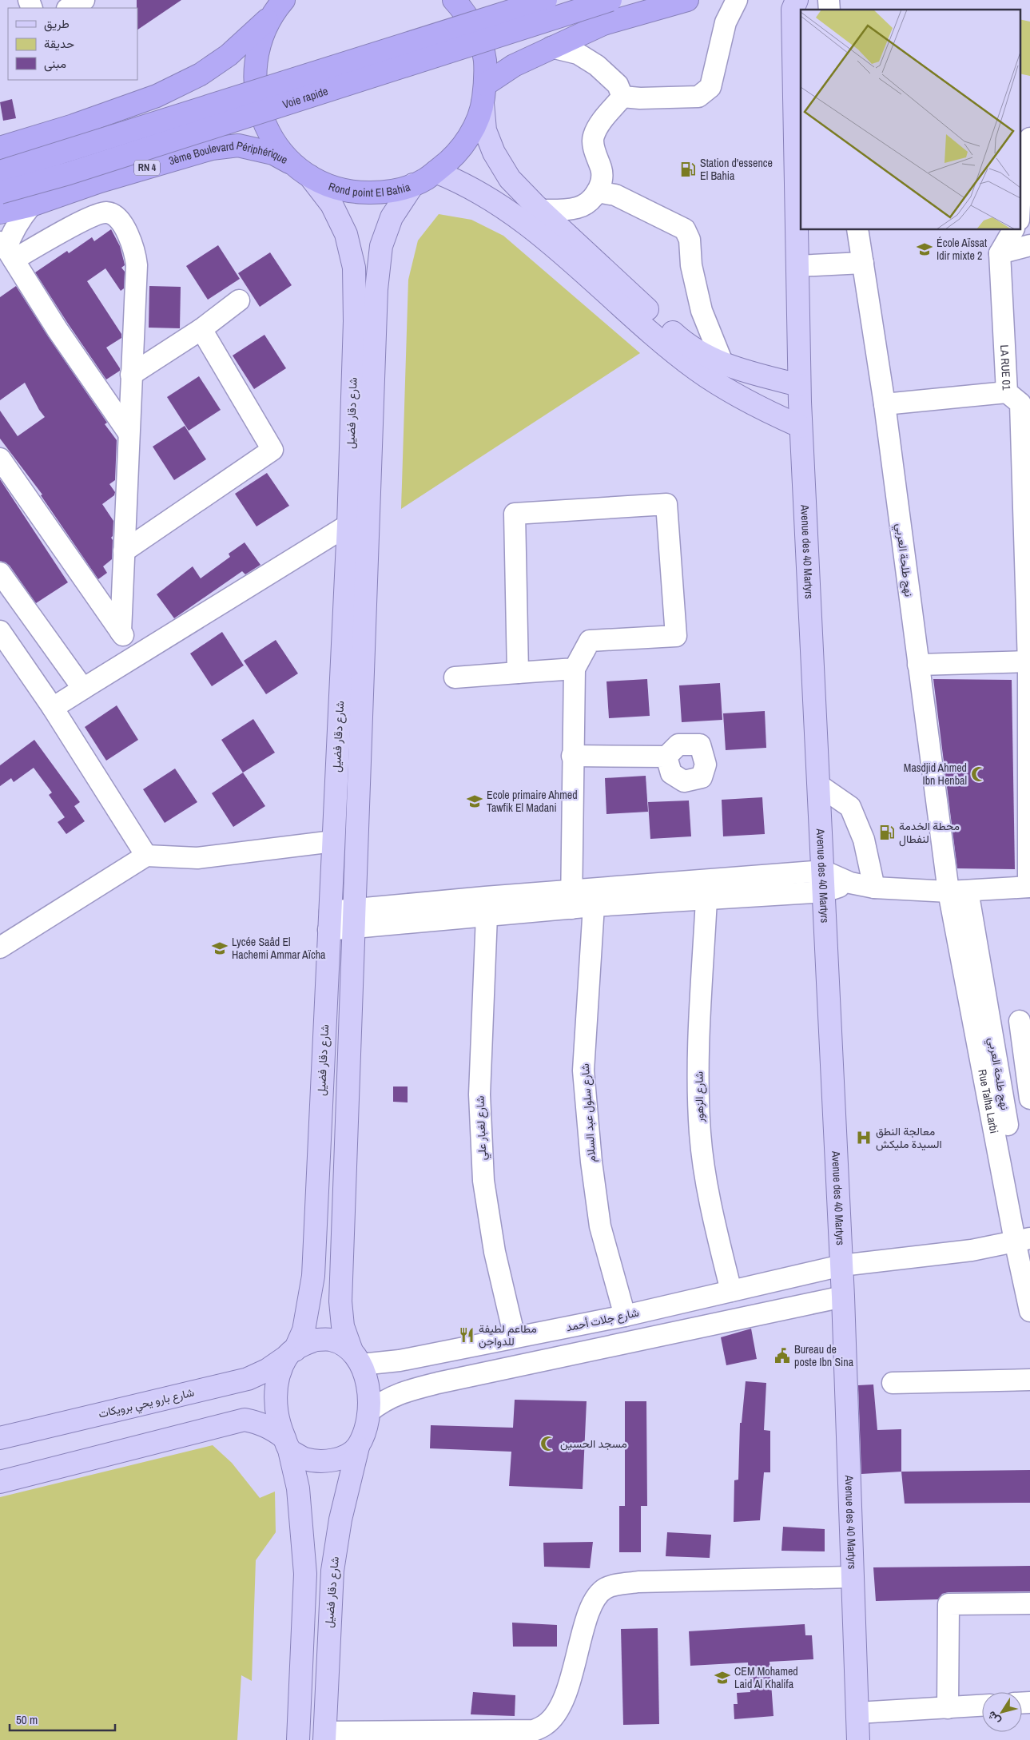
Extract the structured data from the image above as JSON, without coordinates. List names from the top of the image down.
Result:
{
  "streets": {
    "highway": [
      "Voie rapide",
      "3ème Boulevard Périphérique",
      "RN 4",
      "Rond point El Bahia"
    ],
    "main road": ["شارع دقار فضيل", "Avenue des 40 Martyrs", "شارع بارو يحي برويكات"],
    "street": [
      "LA RUE 01",
      "نهج طلحة العربي",
      "شارع الزهور",
      "Rue Talha Larbi",
      "شارع سلول عبد السلام",
      "شارع لغبار علي",
      "شارع جلات أحمد"
    ]
  },
  "crossings": [
    ["3ème Boulevard Périphérique", "Rond point El Bahia"],
    ["3ème Boulevard Périphérique", "شارع دقار فضيل"],
    ["Rond point El Bahia", "شارع دقار فضيل"],
    ["شارع دقار فضيل", "شارع جلات أحمد"],
    ["شارع دقار فضيل", "شارع بارو يحي برويكات"],
    ["Avenue des 40 Martyrs", "شارع جلات أحمد"],
    ["نهج طلحة العربي", "Rue Talha Larbi"],
    ["شارع الزهور", "شارع جلات أحمد"],
    ["Rue Talha Larbi", "شارع جلات أحمد"],
    ["شارع سلول عبد السلام", "شارع جلات أحمد"],
    ["شارع لغبار علي", "شارع جلات أحمد"],
    ["شارع جلات أحمد", "شارع بارو يحي برويكات"]
  ],
  "places": {
    "fuel station": ["Station d'essence El Bahia", "محطة الخدمة لنفطال"],
    "school or university": [
      "École Aïssat Idir mixte 2",
      "Ecole primaire Ahmed Tawfik El Madani",
      "Lycée Saâd El Hachemi Ammar Aïcha",
      "CEM Mohamed Laid Al Khalifa"
    ],
    "mosque": ["Masdjid Ahmed Ibn Henbal", "مسجد الحسين"],
    "hospital": ["معالجة النطق السيدة مليكش"],
    "restaurant": ["مطاعم لطيفة للدواجن"],
    "public building": ["Bureau de poste Ibn Sina"]
  },
  "legend": ["طريق", "حديقة", "مبنى"],
  "scale_bar": "50 m",
  "north": "bottom left"
}
